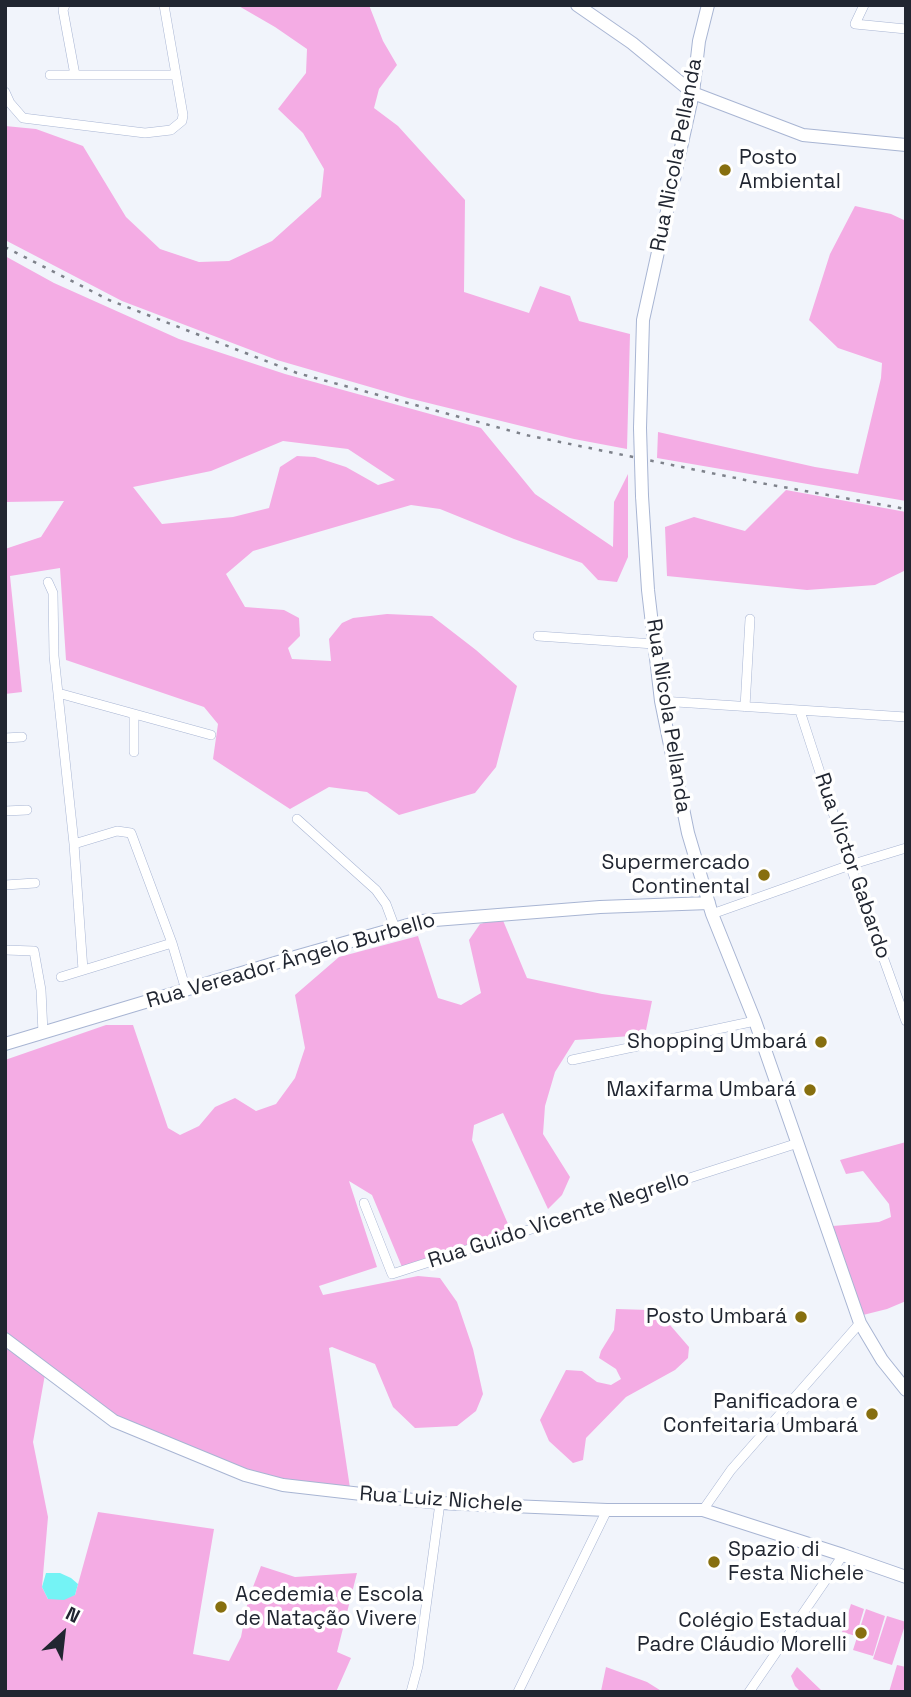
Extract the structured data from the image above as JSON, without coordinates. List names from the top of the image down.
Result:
{
  "streets": {
    "main road": ["Rua Nicola Pellanda", "Rua Vereador Ângelo Burbello", "Rua Luiz Nichele"],
    "street": ["Rua Victor Gabardo", "Rua Guido Vicente Negrello"]
  },
  "crossings": [
    ["Rua Nicola Pellanda", "Rua Vereador Ângelo Burbello"],
    ["Rua Nicola Pellanda", "Rua Guido Vicente Negrello"]
  ],
  "places": [
    "Posto Ambiental",
    "Supermercado Continental",
    "Shopping Umbará",
    "Maxifarma Umbará",
    "Posto Umbará",
    "Panificadora e Confeitaria Umbará",
    "Spazio di Festa Nichele",
    "Acedemia e Escola de Natação Vivere",
    "Colégio Estadual Padre Cláudio Morelli"
  ],
  "north": "top right"
}
